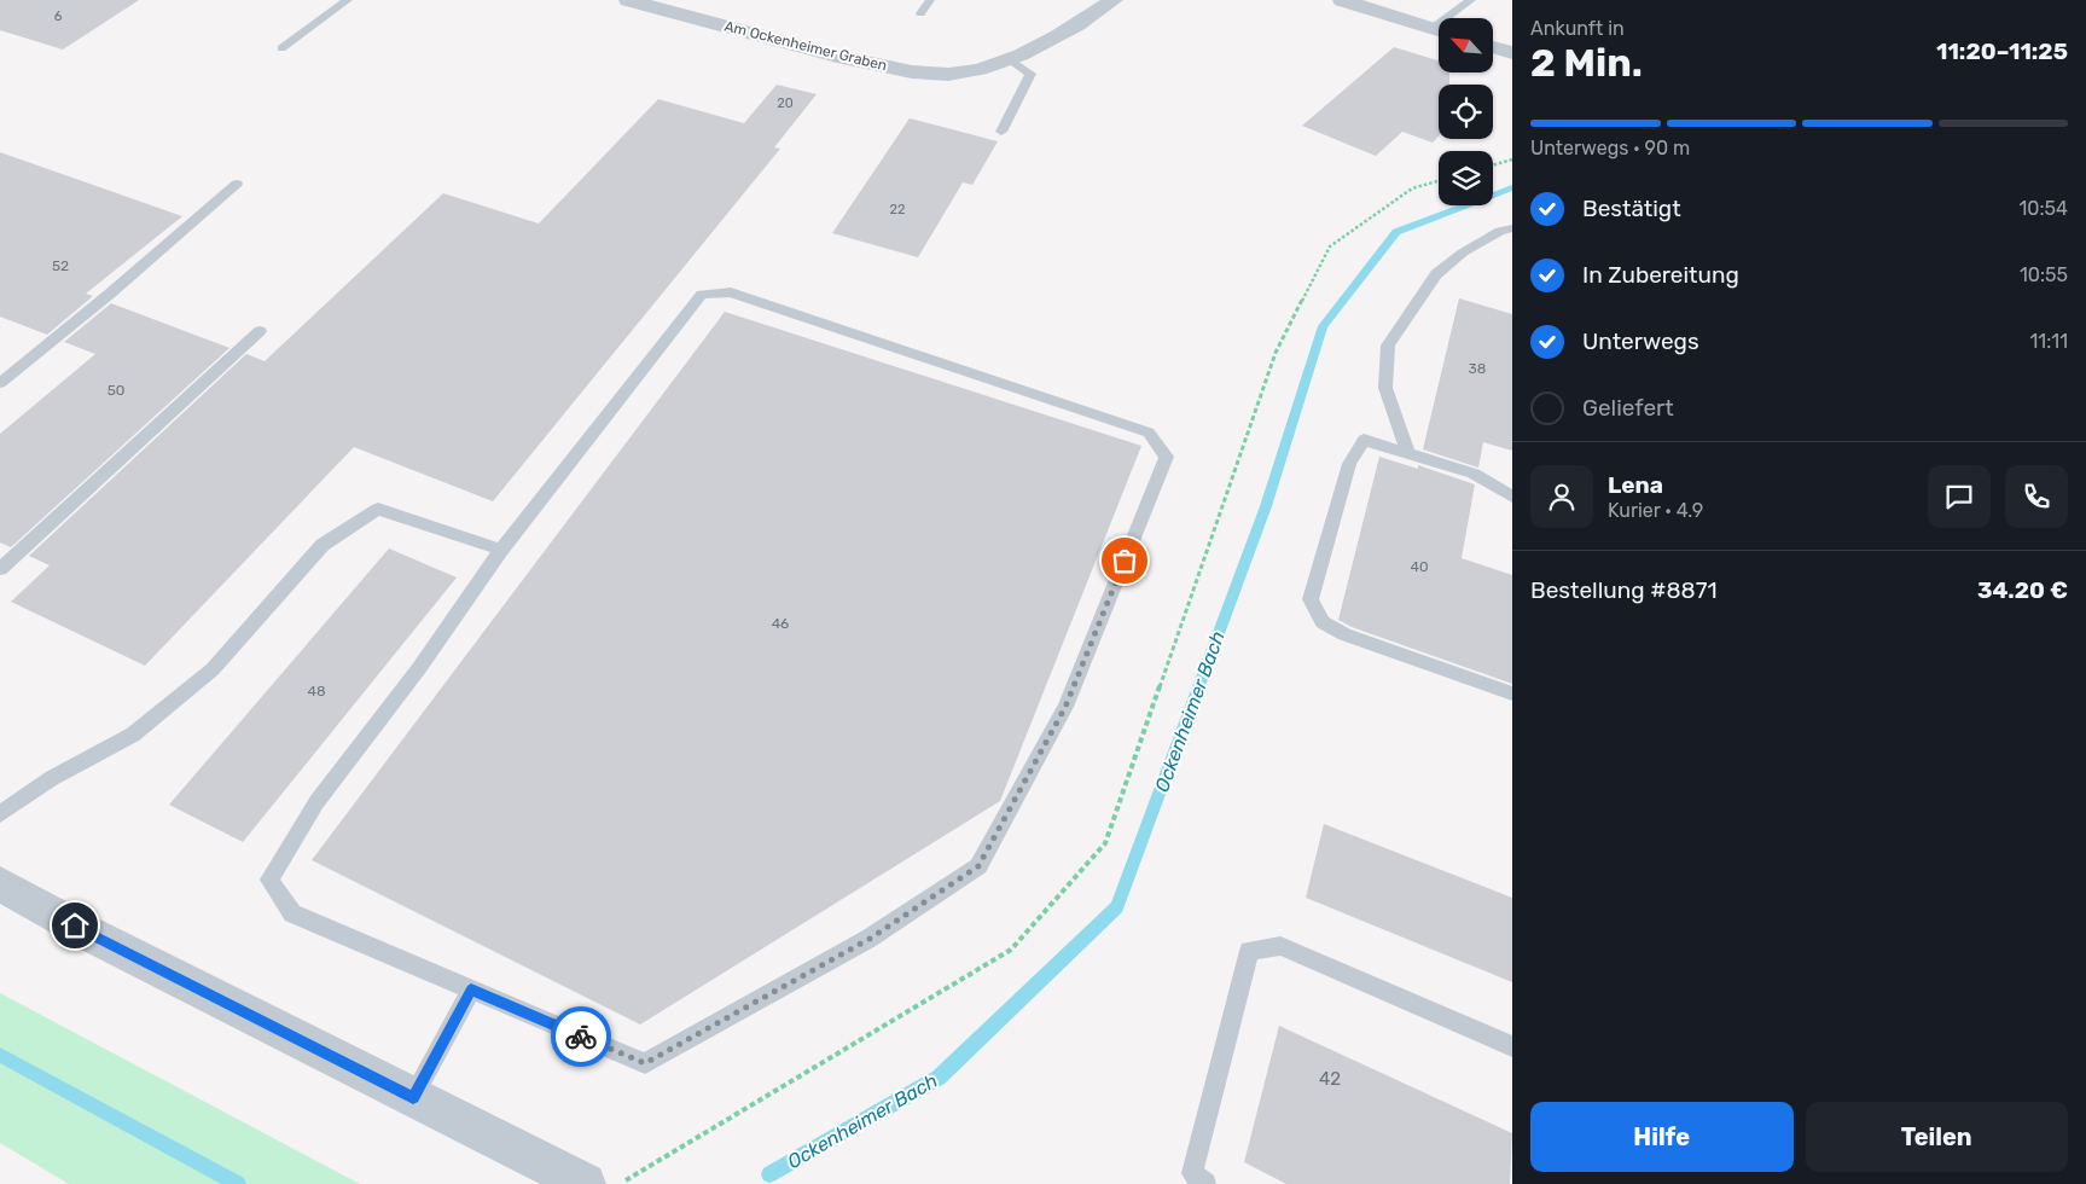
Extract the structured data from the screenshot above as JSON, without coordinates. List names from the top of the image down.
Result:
{
  "streets": {
    "street": ["Am Ockenheimer Graben"]
  },
  "water": ["Ockenheimer Bach"],
  "house_numbers": [
    "6",
    "20",
    "22",
    "52",
    "38",
    "50",
    "40",
    "46",
    "48",
    "42"
  ],
  "north": "top left",
  "page": {
    "heading": ["2 Min.", "Ankunft in", "11:20–11:25"],
    "panel": [
      "Lena",
      "Kurier · 4.9",
      "Bestellung #8871",
      "34.20 €"
    ],
    "bar": "Unterwegs · 90 m",
    "list": [
      ["Bestätigt", "10:54"],
      ["In Zubereitung", "10:55"],
      ["Unterwegs", "11:11"],
      "Geliefert"
    ],
    "buttons": ["Hilfe", "Teilen"]
  }
}
